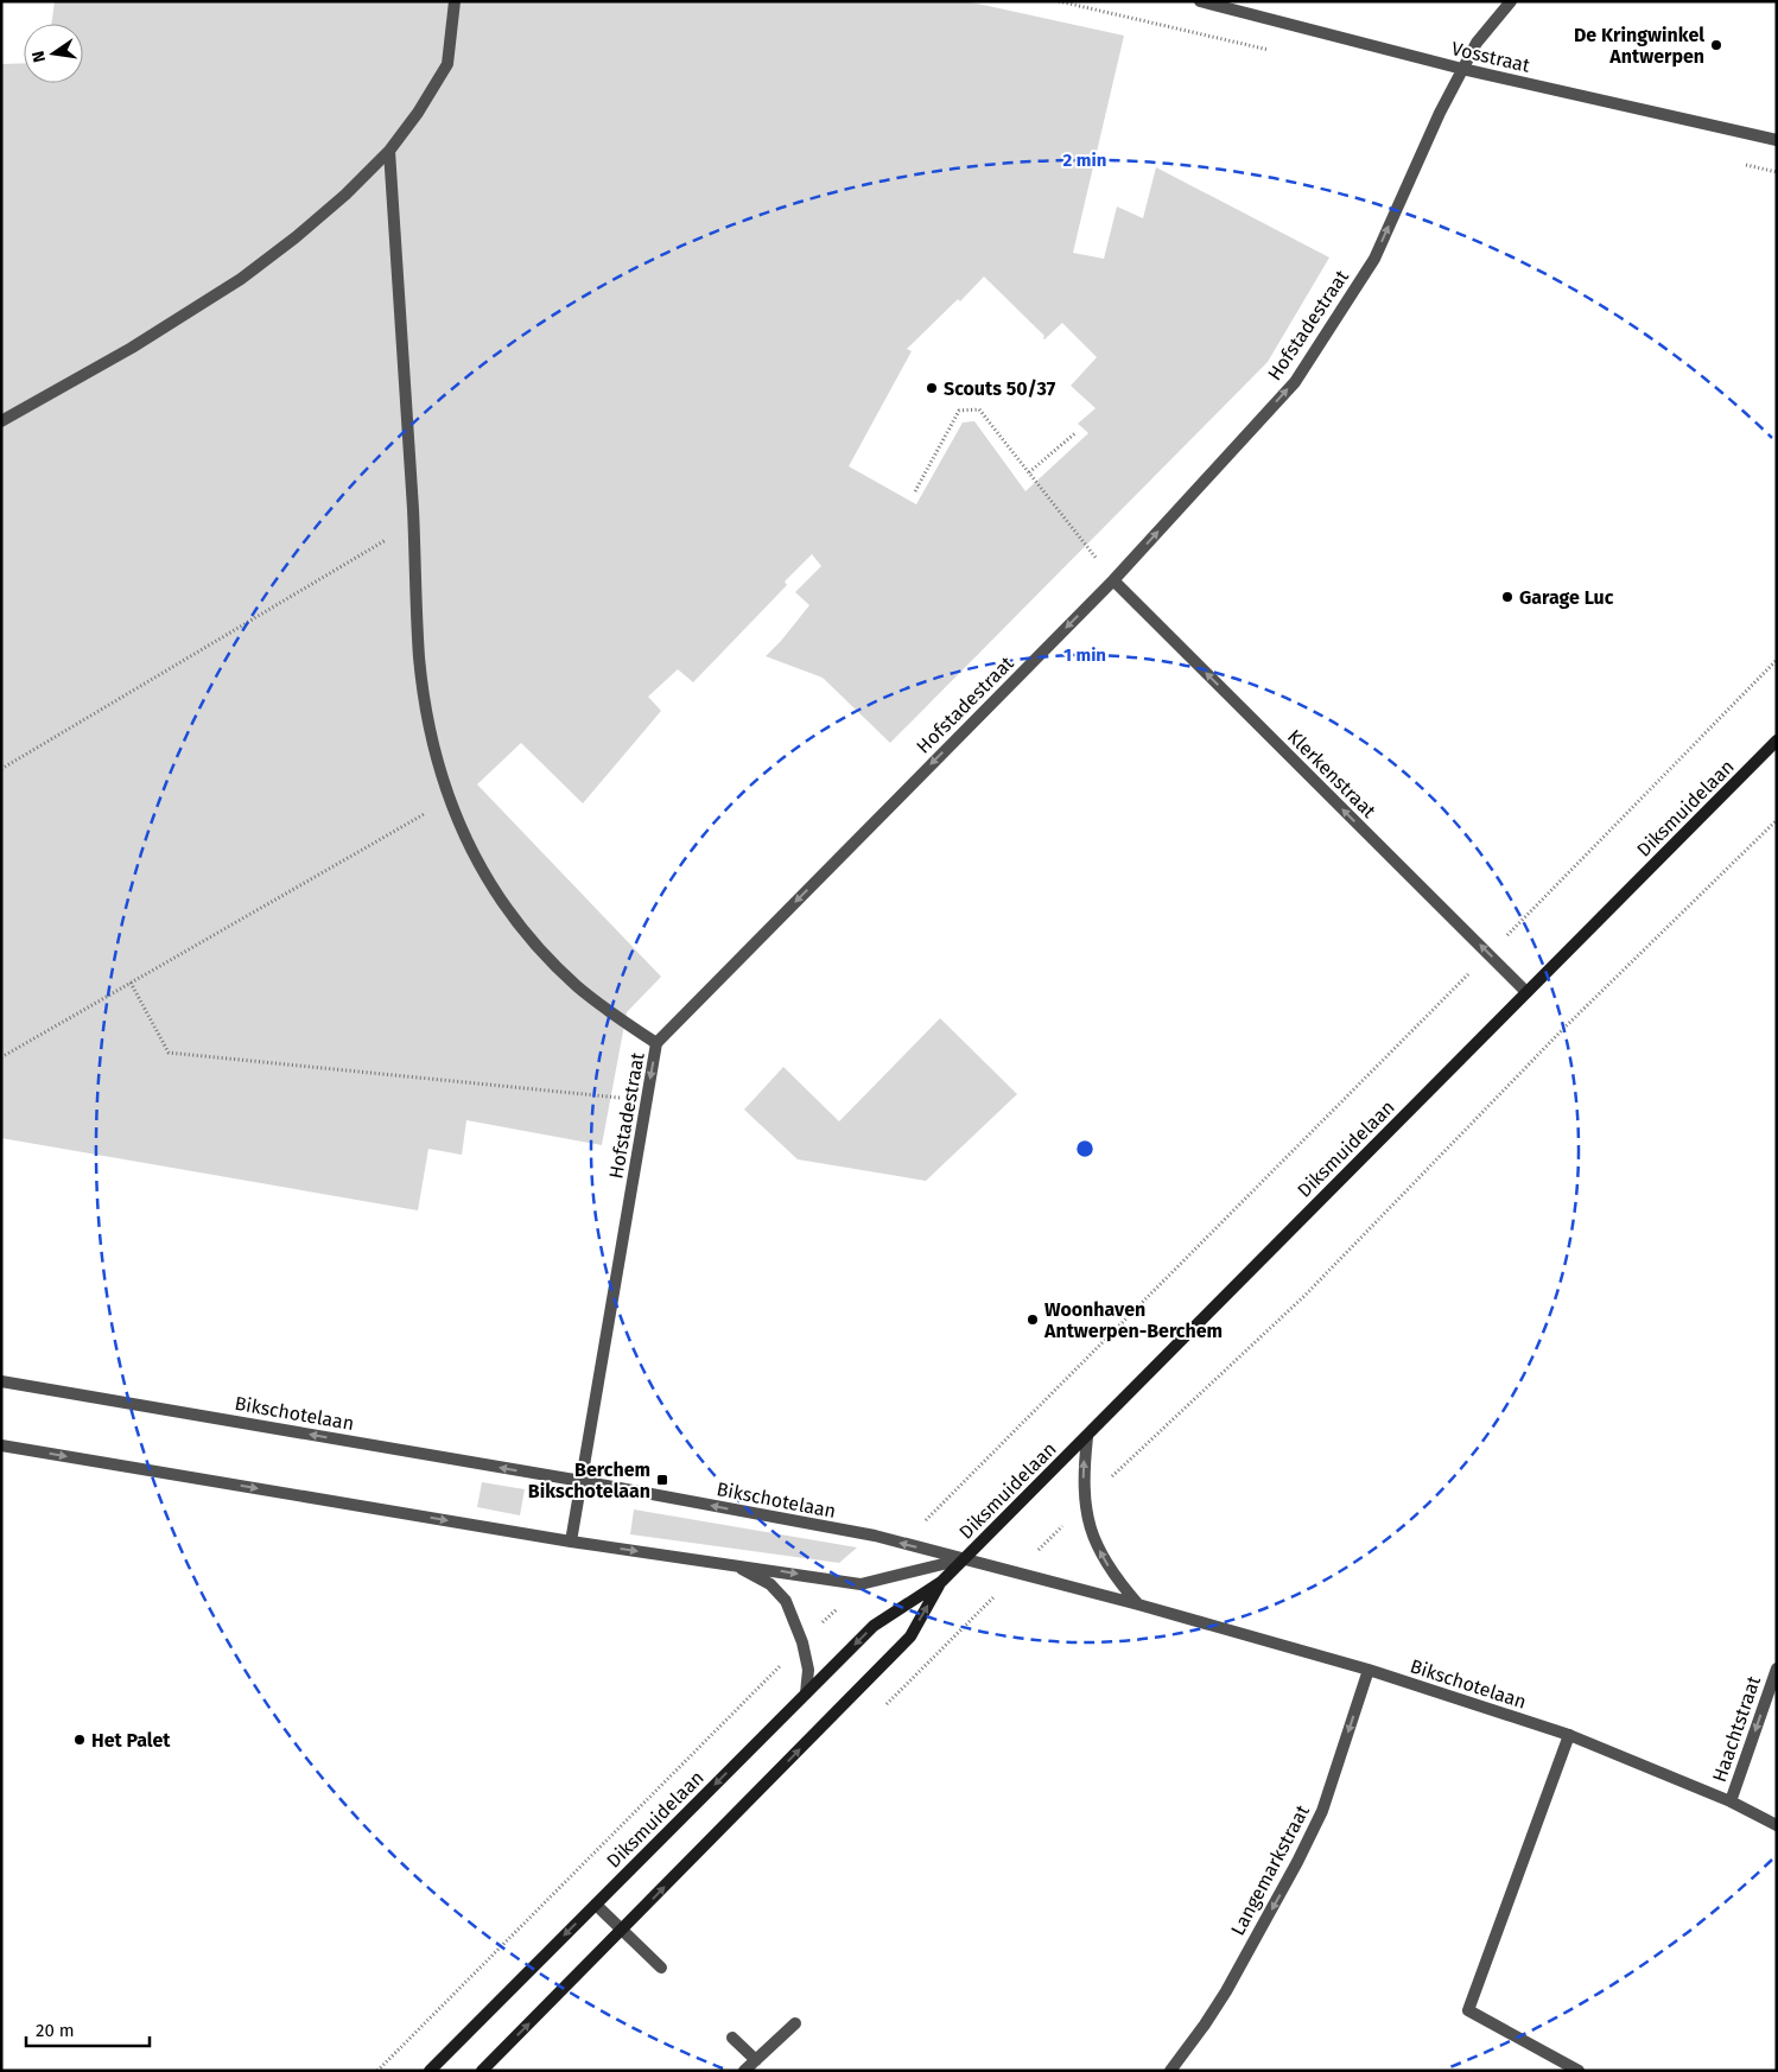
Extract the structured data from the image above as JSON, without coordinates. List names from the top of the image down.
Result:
{
  "streets": {
    "street": [
      "Vosstraat",
      "Hofstadestraat",
      "Klerkenstraat",
      "Diksmuidelaan",
      "Bikschotelaan",
      "Haachtstraat",
      "Langemarkstraat"
    ]
  },
  "crossings": [
    ["Vosstraat", "Hofstadestraat"],
    ["Hofstadestraat", "Klerkenstraat"],
    ["Hofstadestraat", "Bikschotelaan"],
    ["Klerkenstraat", "Diksmuidelaan"],
    ["Diksmuidelaan", "Bikschotelaan"],
    ["Bikschotelaan", "Haachtstraat"],
    ["Bikschotelaan", "Langemarkstraat"]
  ],
  "one_way": ["Klerkenstraat", "Haachtstraat", "Langemarkstraat"],
  "places": {
    "other": [
      "De Kringwinkel Antwerpen",
      "Scouts 50/37",
      "Garage Luc",
      "Woonhaven Antwerpen-Berchem",
      "Het Palet"
    ],
    "transit": ["Berchem Bikschotelaan"]
  },
  "scale_bar": "20 m",
  "north": "left",
  "rings": ["2 min", "1 min"]
}
